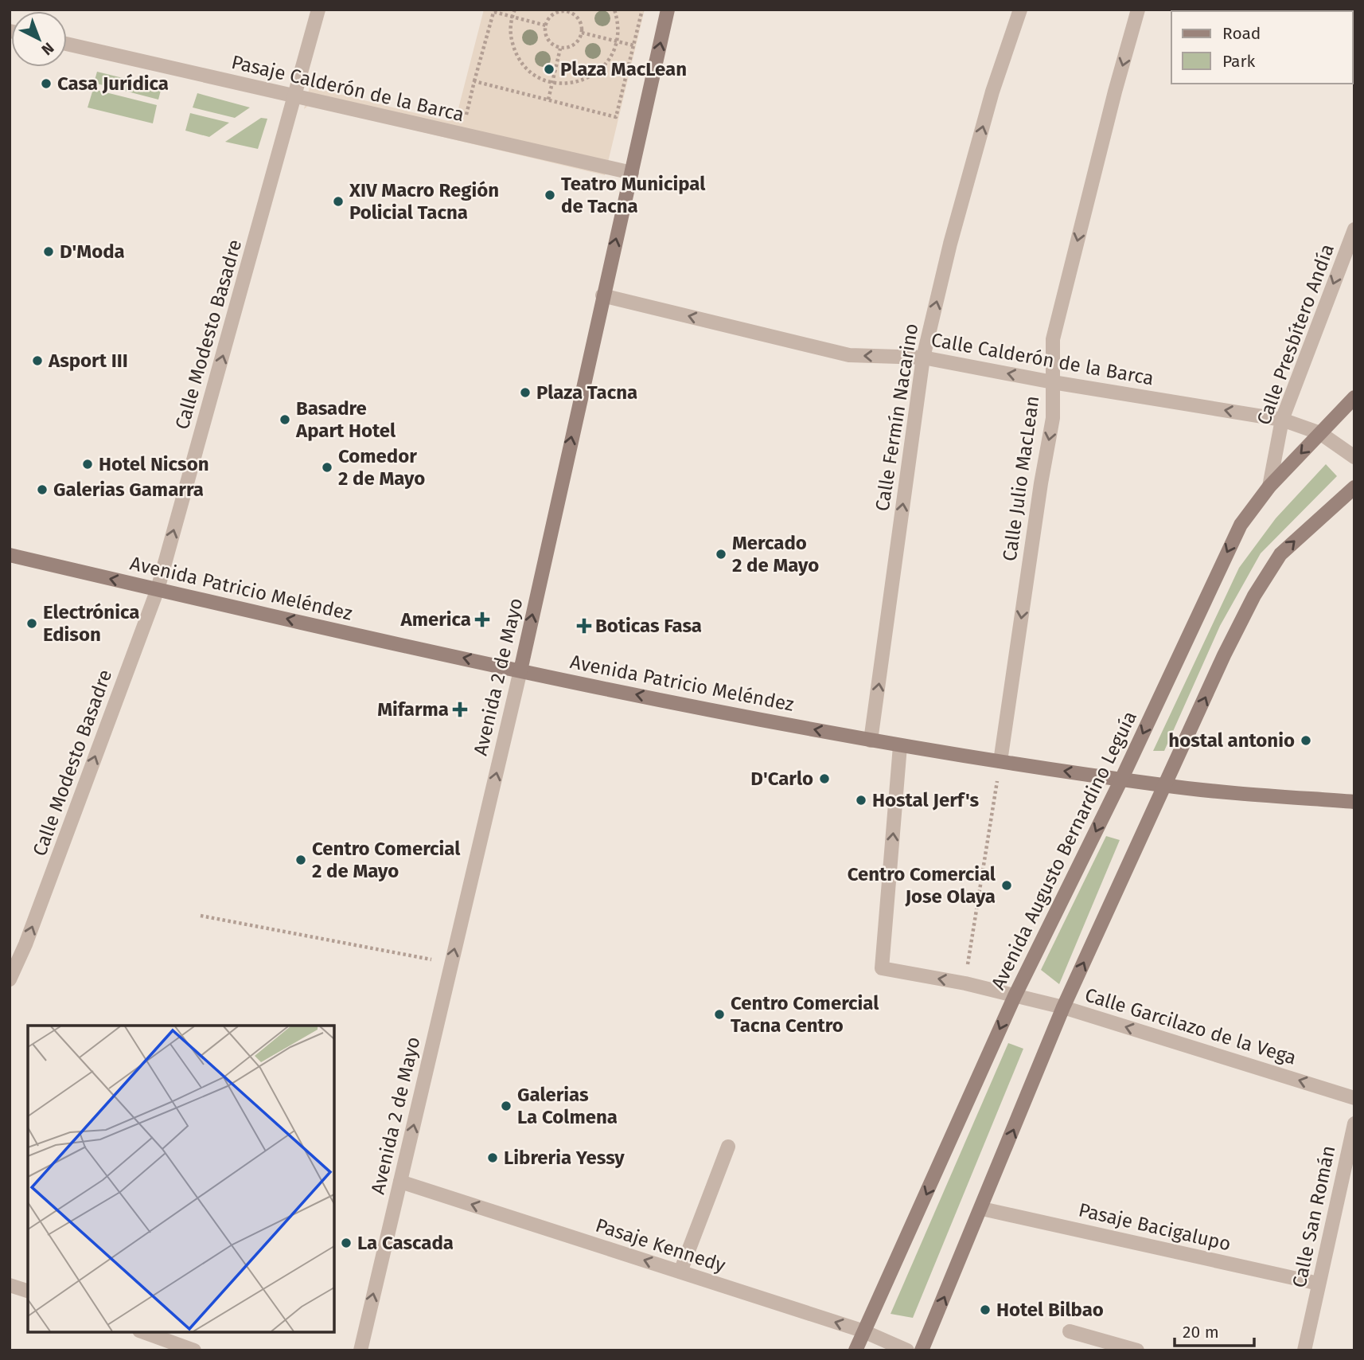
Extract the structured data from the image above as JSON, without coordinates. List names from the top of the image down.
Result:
{
  "streets": {
    "main road": ["Avenida Patricio Meléndez", "Avenida 2 de Mayo", "Avenida Augusto Bernardino Leguía"],
    "street": [
      "Pasaje Calderón de la Barca",
      "Calle Modesto Basadre",
      "Calle Presbítero Andía",
      "Calle Calderón de la Barca",
      "Calle Fermín Nacarino",
      "Calle Julio MacLean",
      "Calle Garcilazo de la Vega",
      "Calle San Román",
      "Pasaje Bacigalupo",
      "Pasaje Kennedy"
    ]
  },
  "crossings": [
    ["Pasaje Calderón de la Barca", "Calle Modesto Basadre"],
    ["Pasaje Calderón de la Barca", "Avenida 2 de Mayo"],
    ["Calle Modesto Basadre", "Avenida Patricio Meléndez"],
    ["Calle Presbítero Andía", "Calle Calderón de la Barca"],
    ["Calle Presbítero Andía", "Avenida Augusto Bernardino Leguía"],
    ["Calle Calderón de la Barca", "Calle Fermín Nacarino"],
    ["Calle Calderón de la Barca", "Calle Julio MacLean"],
    ["Calle Calderón de la Barca", "Avenida 2 de Mayo"],
    ["Calle Calderón de la Barca", "Avenida Augusto Bernardino Leguía"],
    ["Calle Fermín Nacarino", "Avenida Patricio Meléndez"],
    ["Calle Julio MacLean", "Avenida Patricio Meléndez"],
    ["Avenida Patricio Meléndez", "Avenida 2 de Mayo"],
    ["Avenida Patricio Meléndez", "Avenida Augusto Bernardino Leguía"],
    ["Avenida Patricio Meléndez", "Calle Garcilazo de la Vega"],
    ["Avenida 2 de Mayo", "Pasaje Kennedy"],
    ["Avenida Augusto Bernardino Leguía", "Calle Garcilazo de la Vega"],
    ["Avenida Augusto Bernardino Leguía", "Pasaje Kennedy"],
    ["Calle San Román", "Pasaje Bacigalupo"]
  ],
  "one_way": [
    "Calle Modesto Basadre",
    "Calle Presbítero Andía",
    "Calle Calderón de la Barca",
    "Calle Fermín Nacarino",
    "Calle Julio MacLean",
    "Avenida Patricio Meléndez",
    "Avenida 2 de Mayo",
    "Pasaje Kennedy"
  ],
  "places": {
    "other": [
      "Plaza MacLean",
      "Casa Jurídica",
      "Teatro Municipal de Tacna",
      "XIV Macro Región Policial Tacna",
      "D'Moda",
      "Asport III",
      "Plaza Tacna",
      "Basadre Apart Hotel",
      "Hotel Nicson",
      "Comedor 2 de Mayo",
      "Galerias Gamarra",
      "Mercado 2 de Mayo",
      "Electrónica Edison",
      "hostal antonio",
      "D'Carlo",
      "Hostal Jerf's",
      "Centro Comercial 2 de Mayo",
      "Centro Comercial Jose Olaya",
      "Centro Comercial Tacna Centro",
      "Galerias La Colmena",
      "Libreria Yessy",
      "La Cascada",
      "Hotel Bilbao"
    ],
    "health": ["America", "Boticas Fasa", "Mifarma"]
  },
  "legend": ["Road", "Park"],
  "scale_bar": "20 m",
  "north": "bottom right"
}
